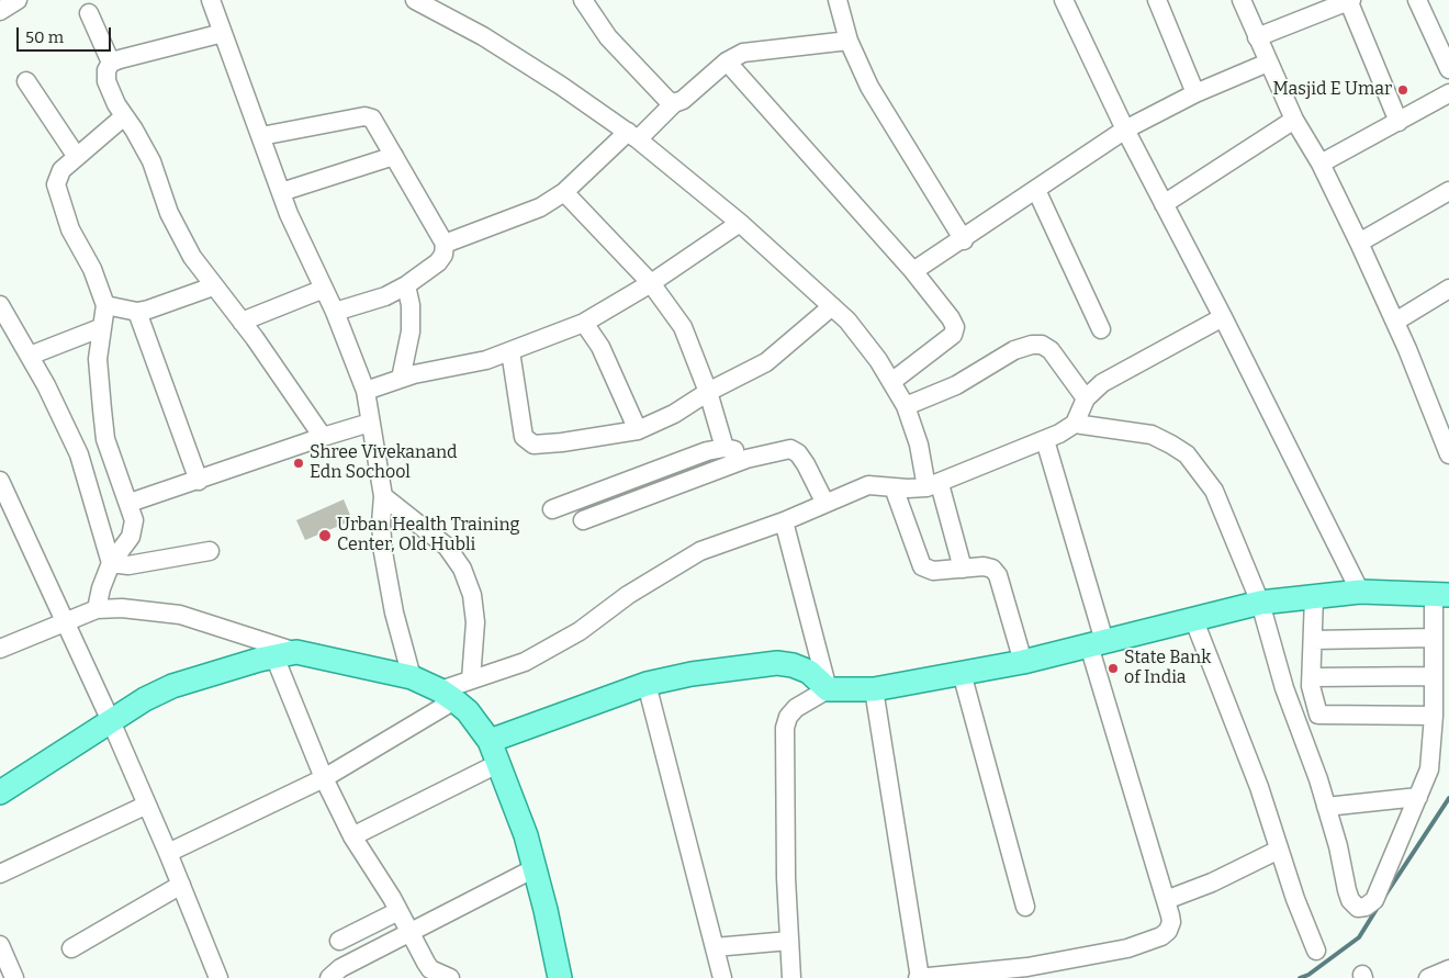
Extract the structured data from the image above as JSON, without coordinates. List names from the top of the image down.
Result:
{
  "places": [
    "Masjid E Umar",
    "Shree Vivekanand Edn Sochool",
    "Urban Health Training Center, Old Hubli",
    "State Bank of India"
  ],
  "scale_bar": "50 m"
}
